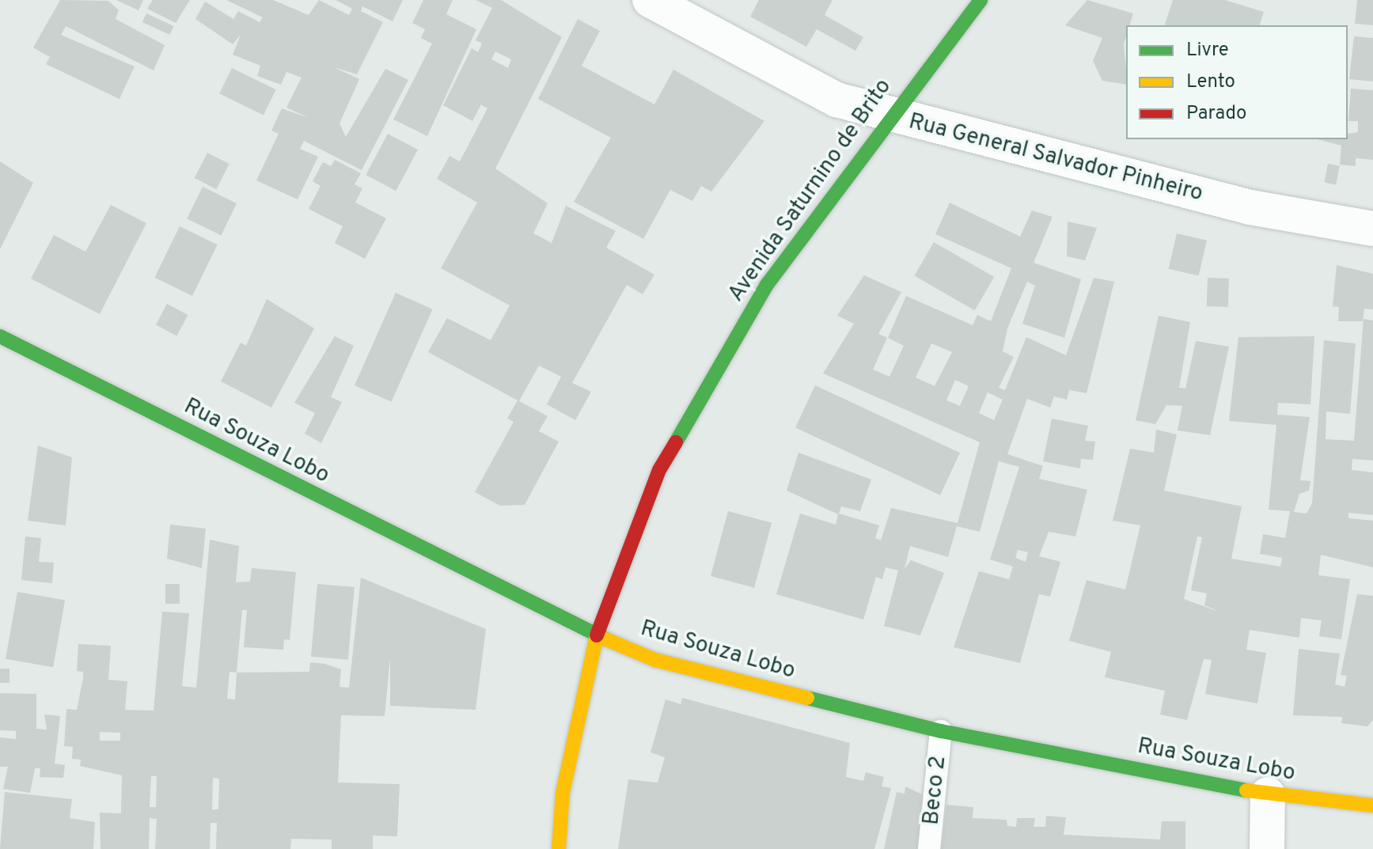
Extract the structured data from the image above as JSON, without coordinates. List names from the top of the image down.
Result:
{
  "streets": {
    "street": ["Rua General Salvador Pinheiro", "Avenida Saturnino de Brito", "Rua Souza Lobo"],
    "lane": ["Beco 2"]
  },
  "crossings": [
    ["Rua General Salvador Pinheiro", "Avenida Saturnino de Brito"],
    ["Avenida Saturnino de Brito", "Rua Souza Lobo"],
    ["Rua Souza Lobo", "Beco 2"]
  ],
  "legend": ["Livre", "Lento", "Parado"]
}
